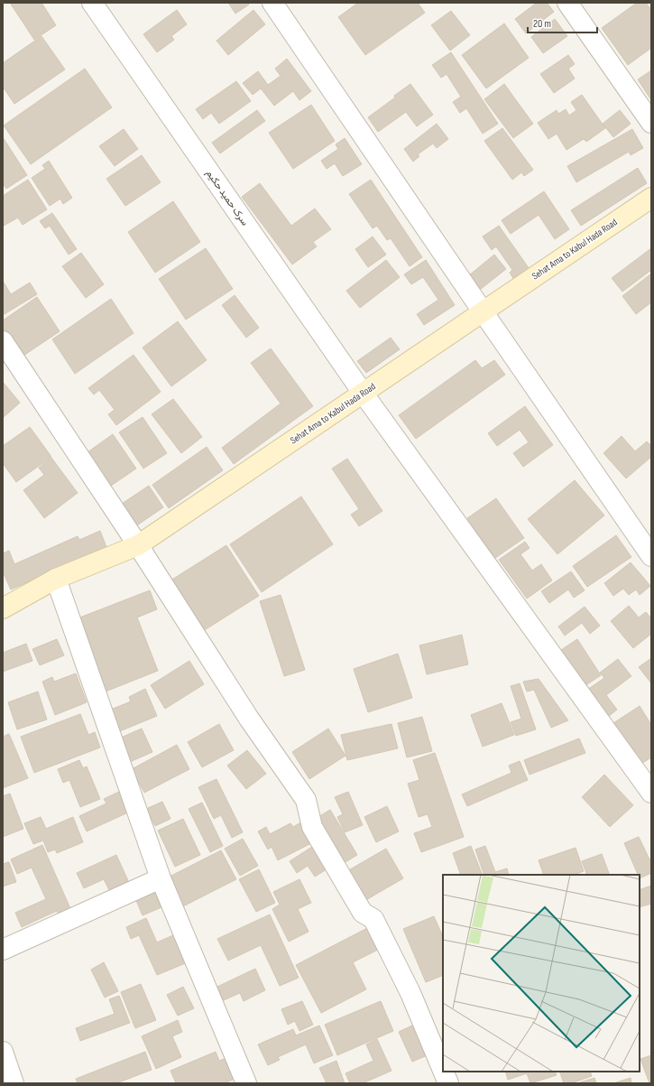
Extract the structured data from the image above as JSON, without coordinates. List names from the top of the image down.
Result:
{
  "streets": {
    "main road": ["Sehat Ama to Kabul Hada Road"],
    "street": ["سرک حمید حکیم"]
  },
  "crossings": [
    ["سرک حمید حکیم", "Sehat Ama to Kabul Hada Road"]
  ],
  "scale_bar": "20 m"
}
